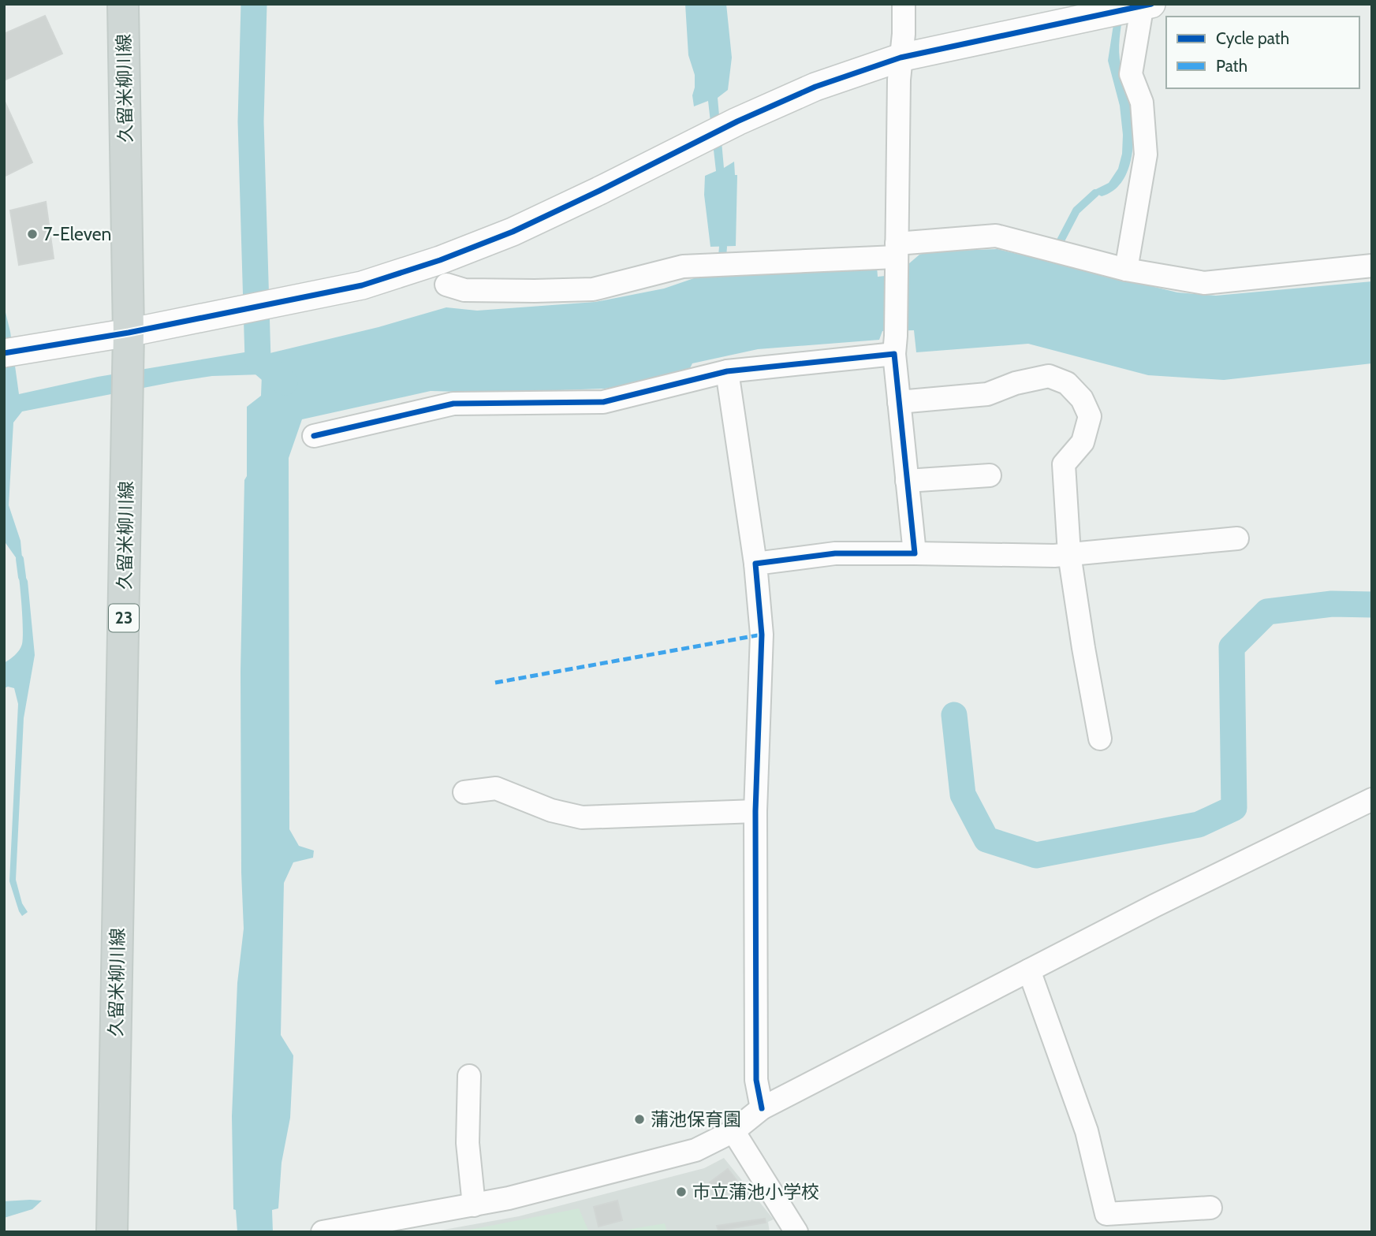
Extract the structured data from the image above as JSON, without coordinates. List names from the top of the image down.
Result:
{
  "streets": {
    "main road": ["久留米柳川線", "23"]
  },
  "places": ["7-Eleven", "蒲池保育園", "市立蒲池小学校"],
  "legend": ["Cycle path", "Path"]
}
